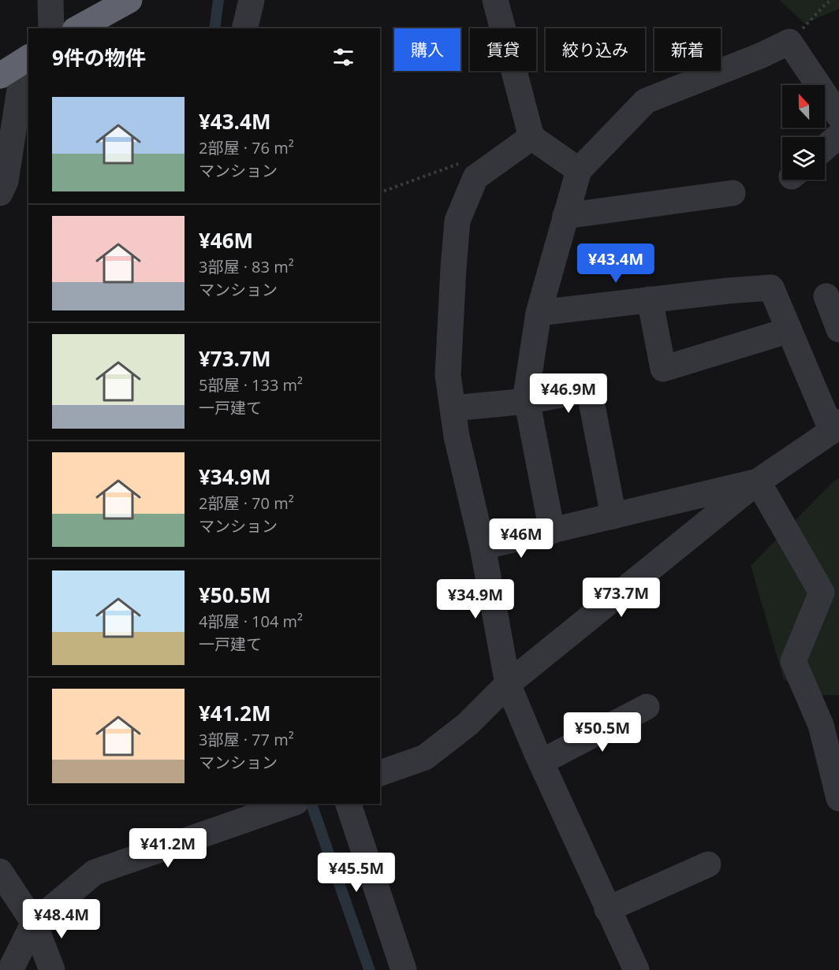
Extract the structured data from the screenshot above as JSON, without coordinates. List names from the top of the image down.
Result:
{
  "north": "top",
  "page": {
    "chip": [
      "購入",
      "賃貸",
      "絞り込み",
      "新着"
    ],
    "heading": "9件の物件",
    "list": [
      {
        "name": "¥43.4M",
        "note": "2部屋 · 76 m² · マンション"
      },
      {
        "name": "¥46M",
        "note": "3部屋 · 83 m² · マンション"
      },
      {
        "name": "¥73.7M",
        "note": "5部屋 · 133 m² · 一戸建て"
      },
      {
        "name": "¥34.9M",
        "note": "2部屋 · 70 m² · マンション"
      },
      {
        "name": "¥50.5M",
        "note": "4部屋 · 104 m² · 一戸建て"
      },
      {
        "name": "¥41.2M",
        "note": "3部屋 · 77 m² · マンション"
      }
    ],
    "price": [
      "¥43.4M",
      "¥46.9M",
      "¥46M",
      "¥73.7M",
      "¥34.9M",
      "¥50.5M",
      "¥41.2M",
      "¥45.5M",
      "¥48.4M"
    ]
  }
}
